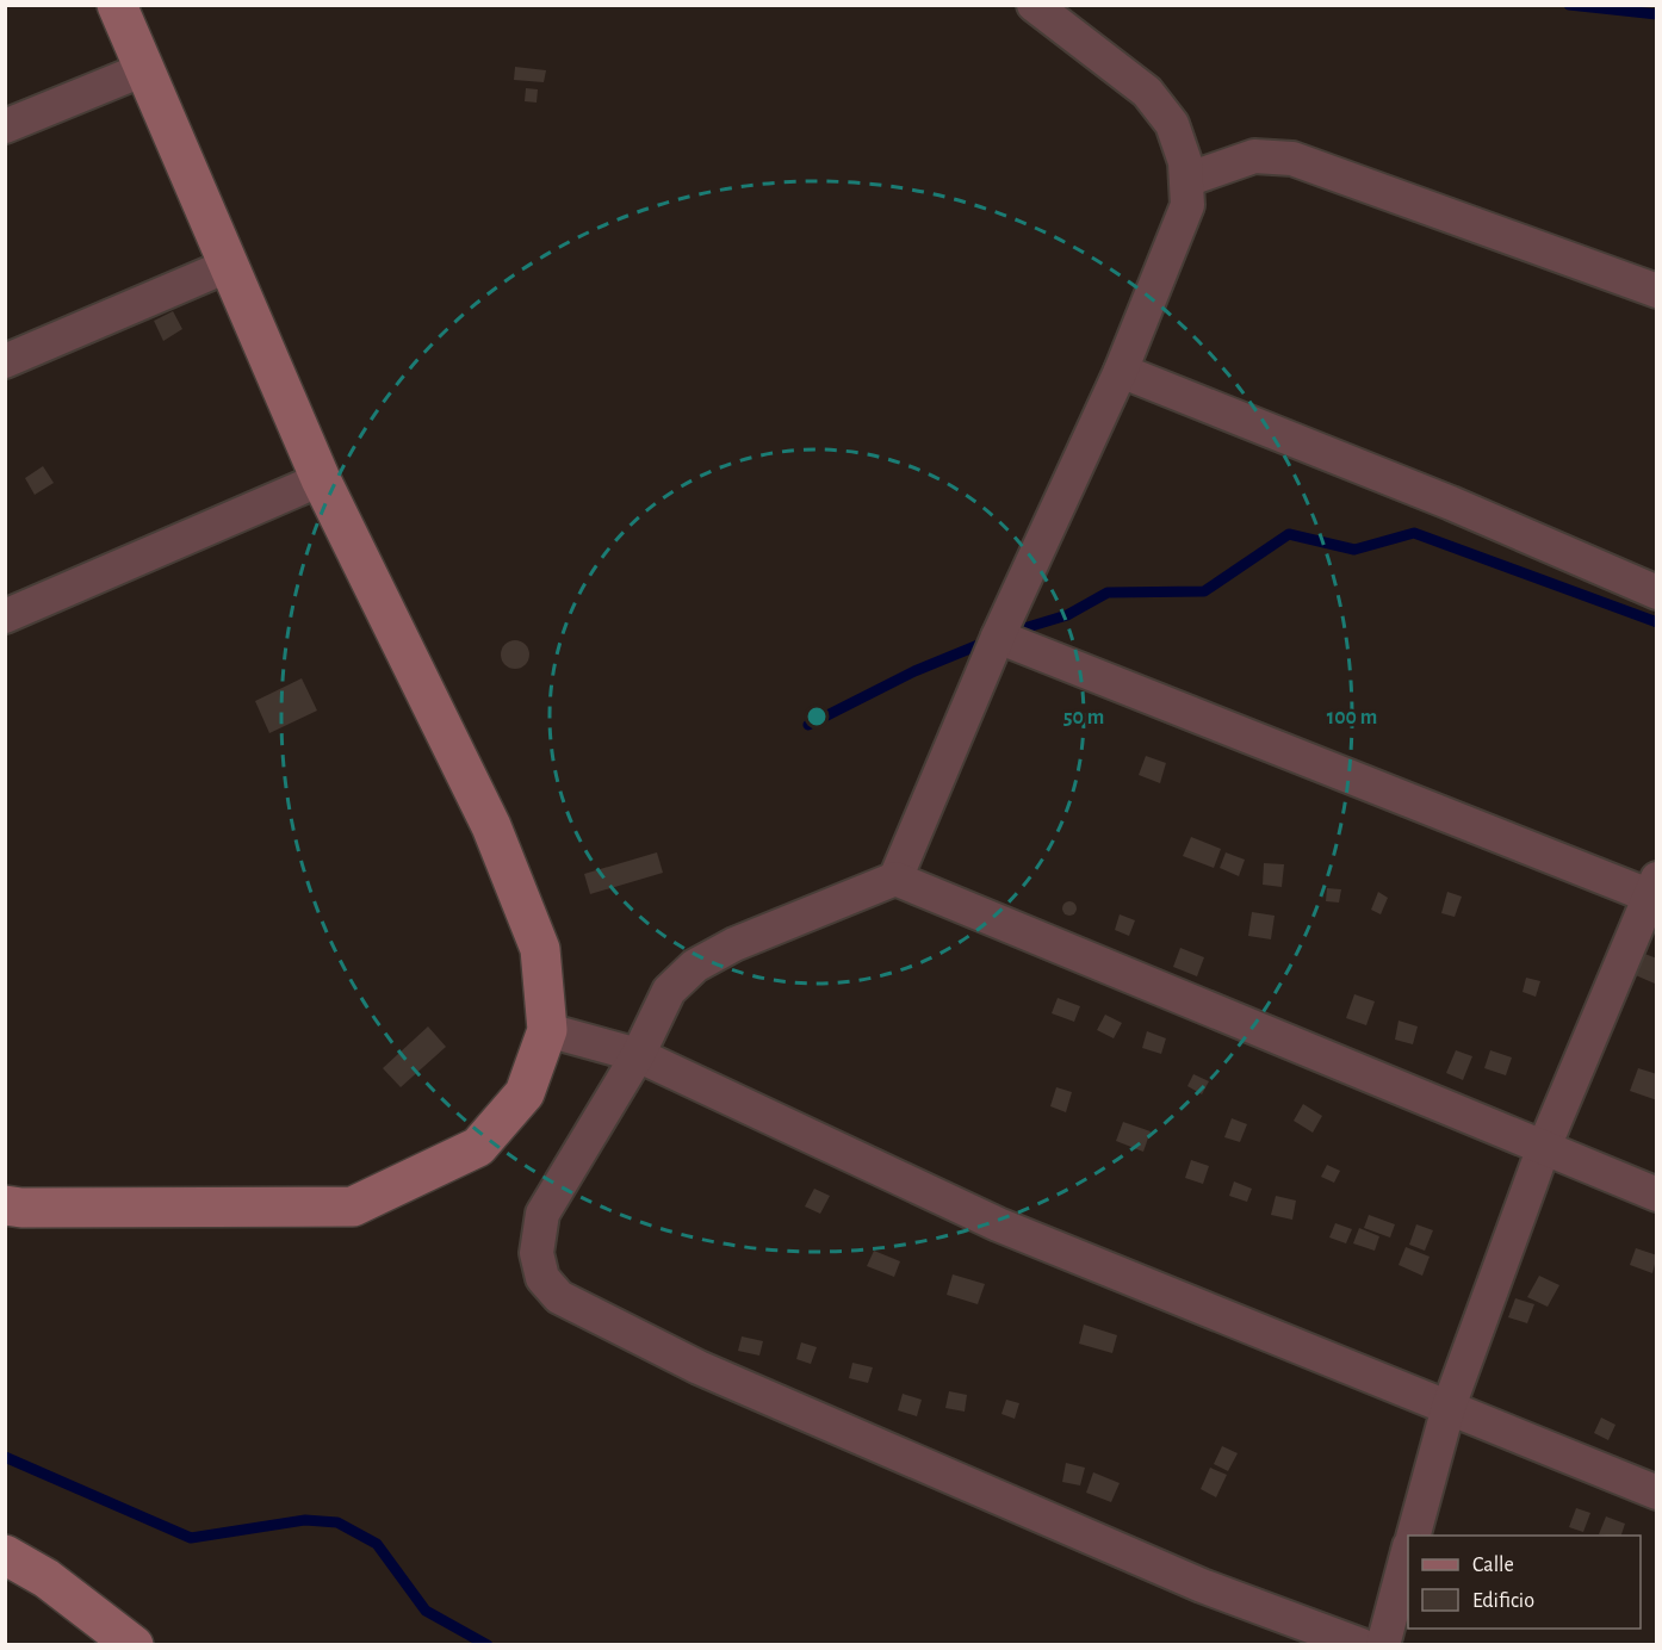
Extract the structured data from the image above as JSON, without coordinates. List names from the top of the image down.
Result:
{
  "legend": ["Calle", "Edificio"],
  "rings": ["50 m", "100 m"]
}
